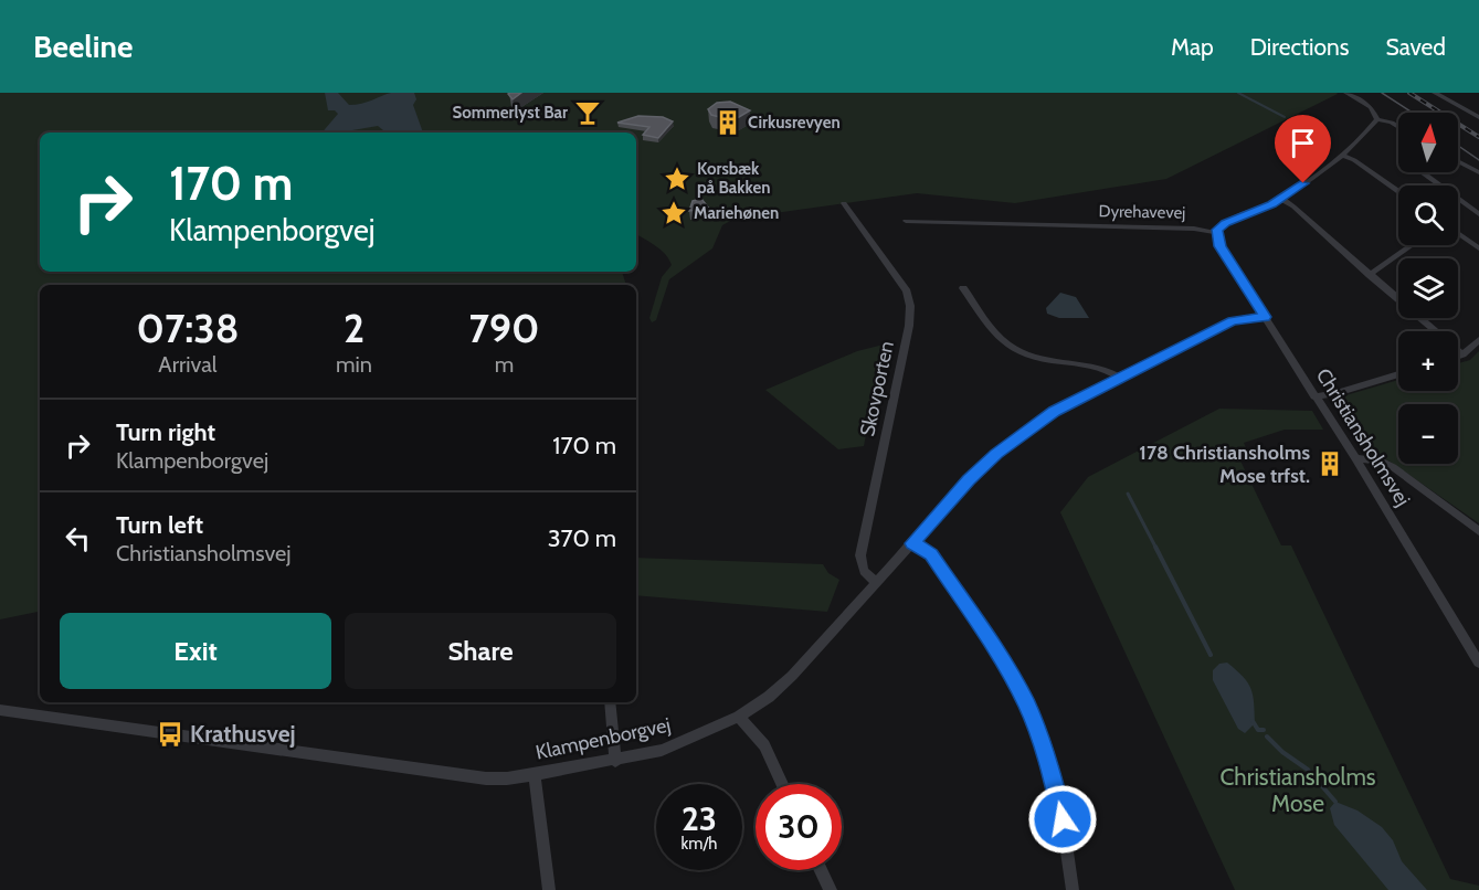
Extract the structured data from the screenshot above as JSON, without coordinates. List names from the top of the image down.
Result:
{
  "streets": {
    "street": [
      "Dyrehavevej",
      "Skovporten",
      "Christiansholmsvej",
      "Klampenborgvej"
    ]
  },
  "crossings": [
    ["Dyrehavevej", "Christiansholmsvej"],
    ["Skovporten", "Klampenborgvej"],
    ["Christiansholmsvej", "Klampenborgvej"]
  ],
  "parks": ["Christiansholms Mose"],
  "places": {
    "bar": ["Sommerlyst Bar"],
    "building": ["Cirkusrevyen", "178 Christiansholms Mose trfst."],
    "place": ["Korsbæk på Bakken", "Mariehønen"],
    "bus stop": ["Krathusvej"]
  },
  "north": "top",
  "page": {
    "header": "Beeline",
    "nav": ["Map", "Directions", "Saved"],
    "map_buttons": ["+", "−"],
    "turn": ["170 m", "Klampenborgvej"],
    "eta": [
      "07:38",
      "Arrival",
      "2",
      "min",
      "790",
      "m"
    ],
    "list": [
      {
        "name": "Turn right",
        "note": "Klampenborgvej",
        "value": "170 m"
      },
      {
        "name": "Turn left",
        "note": "Christiansholmsvej",
        "value": "370 m"
      }
    ],
    "buttons": ["Exit", "Share"],
    "speed": "23 km/h",
    "limit": "30"
  }
}
